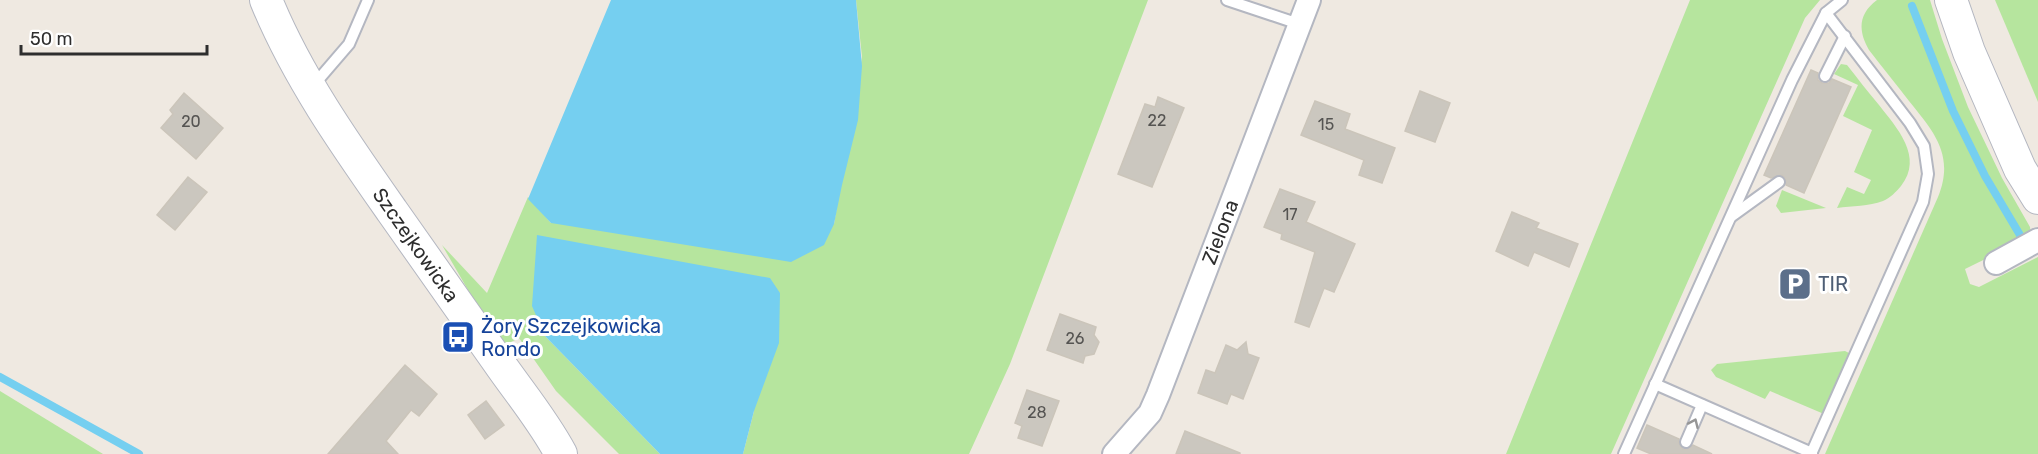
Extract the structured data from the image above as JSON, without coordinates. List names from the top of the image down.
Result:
{
  "streets": {
    "street": ["Zielona", "Szczejkowicka"]
  },
  "places": {
    "parking": ["TIR"],
    "bus stop": ["Żory Szczejkowicka Rondo"]
  },
  "house_numbers": [
    "22",
    "20",
    "15",
    "17",
    "26",
    "28"
  ],
  "scale_bar": "50 m"
}
